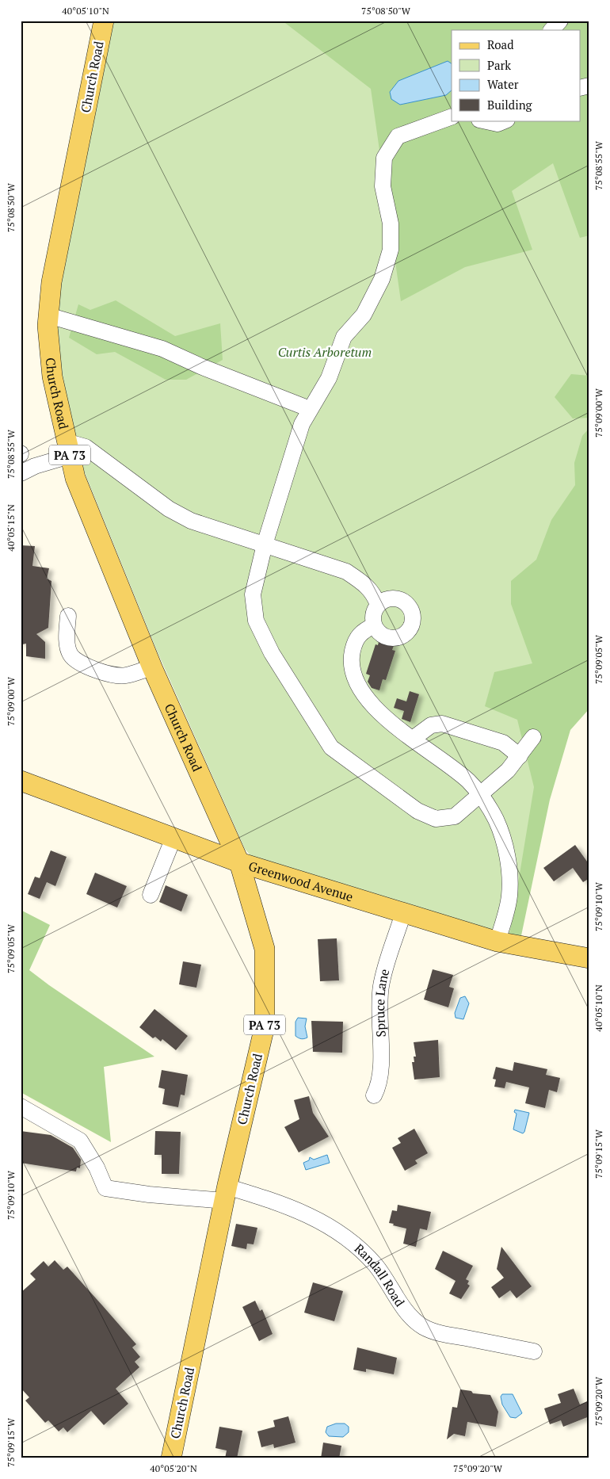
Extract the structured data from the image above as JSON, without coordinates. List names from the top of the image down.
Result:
{
  "streets": {
    "main road": ["Church Road", "PA 73", "Greenwood Avenue"],
    "street": ["Spruce Lane", "Randall Road"]
  },
  "crossings": [
    ["Church Road", "Greenwood Avenue"],
    ["Church Road", "Randall Road"],
    ["Greenwood Avenue", "Spruce Lane"]
  ],
  "parks": ["Curtis Arboretum"],
  "legend": [
    "Road",
    "Park",
    "Water",
    "Building"
  ],
  "coordinates": [
    "40°05'10\"N",
    "75°08'50\"W",
    "75°08'55\"W",
    "75°09'00\"W",
    "40°05'15\"N",
    "75°09'05\"W",
    "75°09'10\"W",
    "75°09'15\"W",
    "75°09'20\"W",
    "40°05'20\"N"
  ]
}
